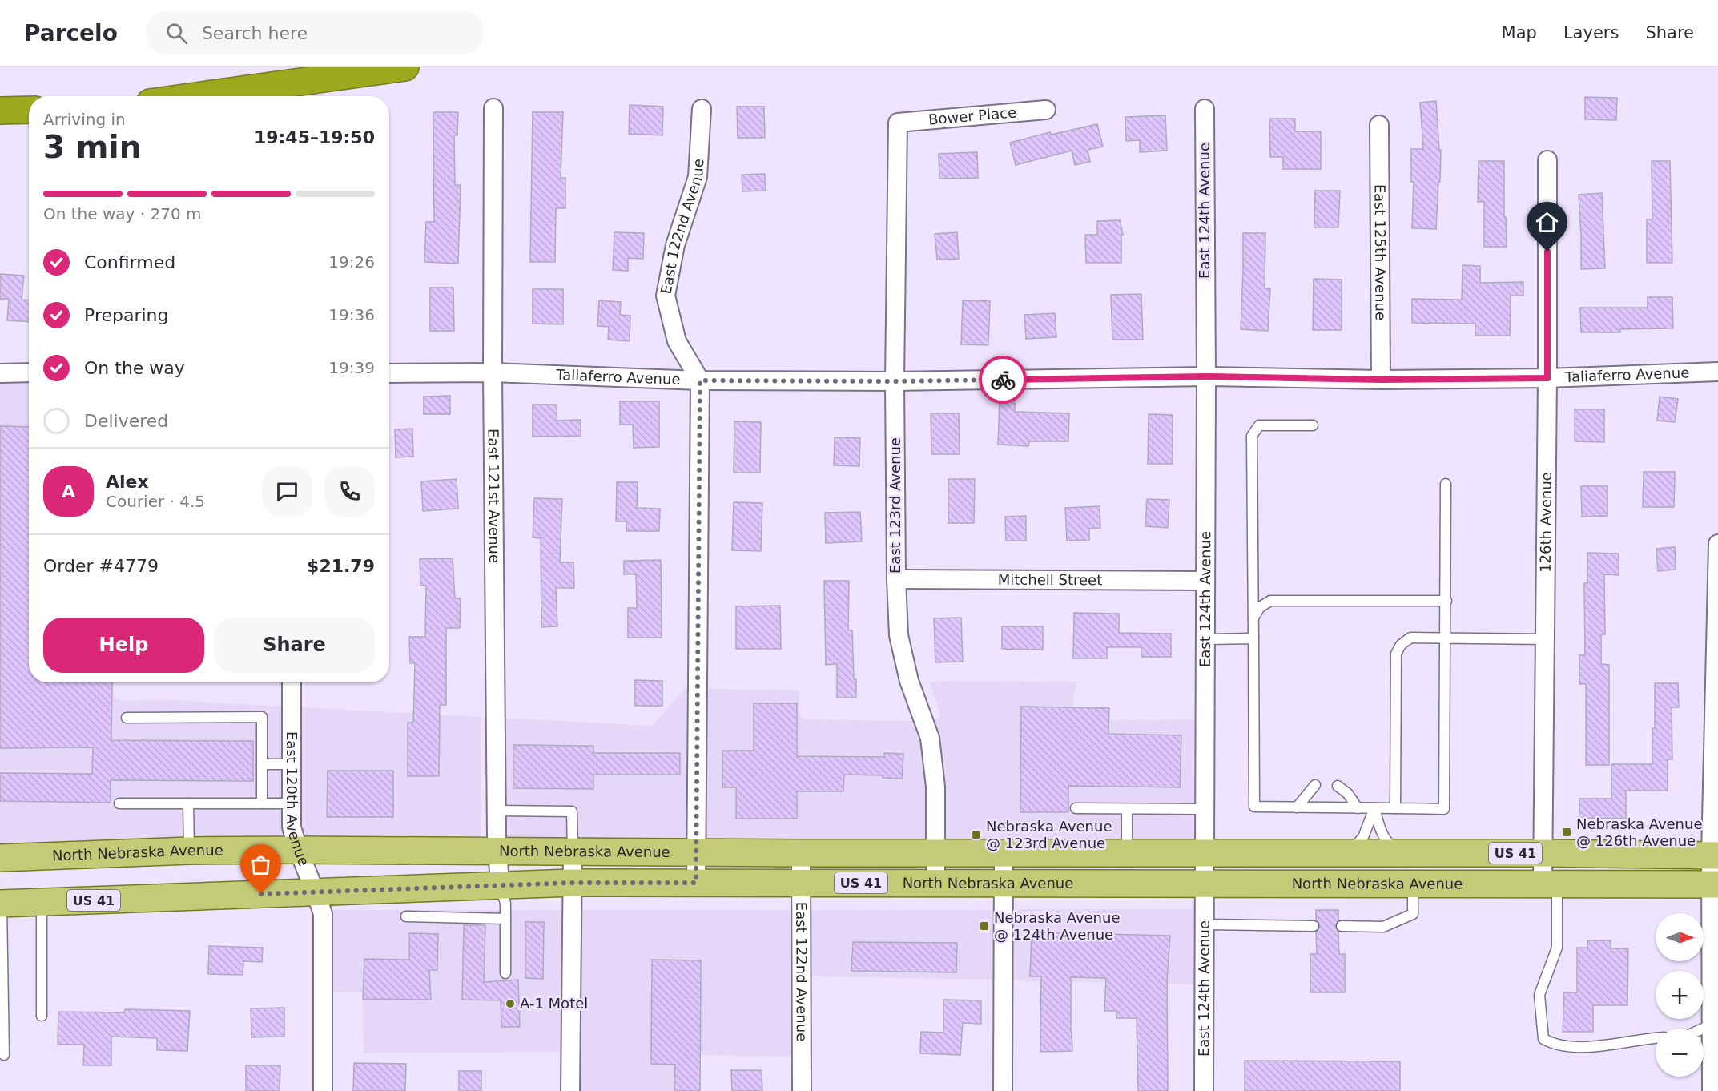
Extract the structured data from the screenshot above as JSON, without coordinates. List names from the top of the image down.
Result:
{
  "streets": {
    "main road": ["North Nebraska Avenue", "US 41"],
    "street": [
      "Bower Place",
      "East 124th Avenue",
      "East 122nd Avenue",
      "East 125th Avenue",
      "Taliaferro Avenue",
      "East 121st Avenue",
      "East 123rd Avenue",
      "126th Avenue",
      "Mitchell Street",
      "East 120th Avenue"
    ]
  },
  "crossings": [
    ["Bower Place", "East 123rd Avenue"],
    ["East 124th Avenue", "Taliaferro Avenue"],
    ["East 124th Avenue", "Mitchell Street"],
    ["East 124th Avenue", "North Nebraska Avenue"],
    ["East 122nd Avenue", "Taliaferro Avenue"],
    ["East 122nd Avenue", "North Nebraska Avenue"],
    ["East 125th Avenue", "Taliaferro Avenue"],
    ["Taliaferro Avenue", "East 121st Avenue"],
    ["Taliaferro Avenue", "East 123rd Avenue"],
    ["Taliaferro Avenue", "126th Avenue"],
    ["East 121st Avenue", "North Nebraska Avenue"],
    ["East 123rd Avenue", "Mitchell Street"],
    ["East 123rd Avenue", "North Nebraska Avenue"],
    ["126th Avenue", "North Nebraska Avenue"],
    ["East 120th Avenue", "North Nebraska Avenue"]
  ],
  "places": {
    "transit": ["Nebraska Avenue @ 126th Avenue", "Nebraska Avenue @ 123rd Avenue", "Nebraska Avenue @ 124th Avenue"],
    "other": ["A-1 Motel"]
  },
  "north": "right",
  "page": {
    "header": "Parcelo",
    "search": "Search here",
    "nav": ["Map", "Layers", "Share"],
    "heading": ["3 min", "Arriving in", "19:45–19:50"],
    "panel": [
      "Alex",
      "Courier · 4.5",
      "Order #4779",
      "$21.79"
    ],
    "bar": "On the way · 270 m",
    "list": [
      ["Confirmed", "19:26"],
      ["Preparing", "19:36"],
      ["On the way", "19:39"],
      "Delivered"
    ],
    "round": "A",
    "buttons": ["Help", "Share"],
    "map_buttons": ["+", "−"]
  }
}
